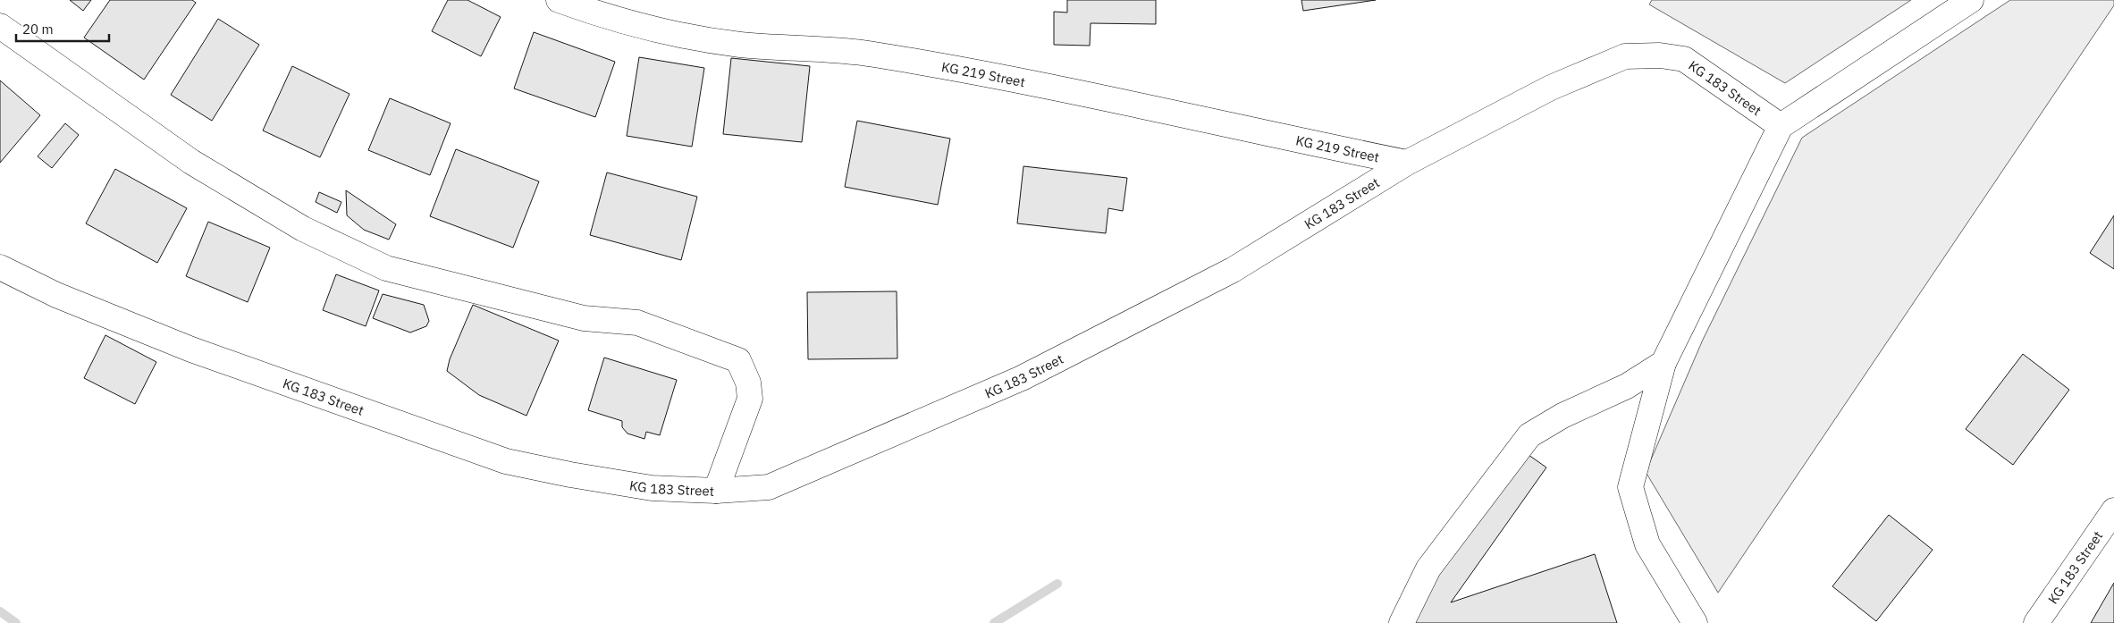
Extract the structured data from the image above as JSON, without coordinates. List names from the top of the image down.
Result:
{
  "streets": {
    "street": ["KG 219 Street", "KG 183 Street"]
  },
  "crossings": [
    ["KG 219 Street", "KG 183 Street"]
  ],
  "scale_bar": "20 m"
}
